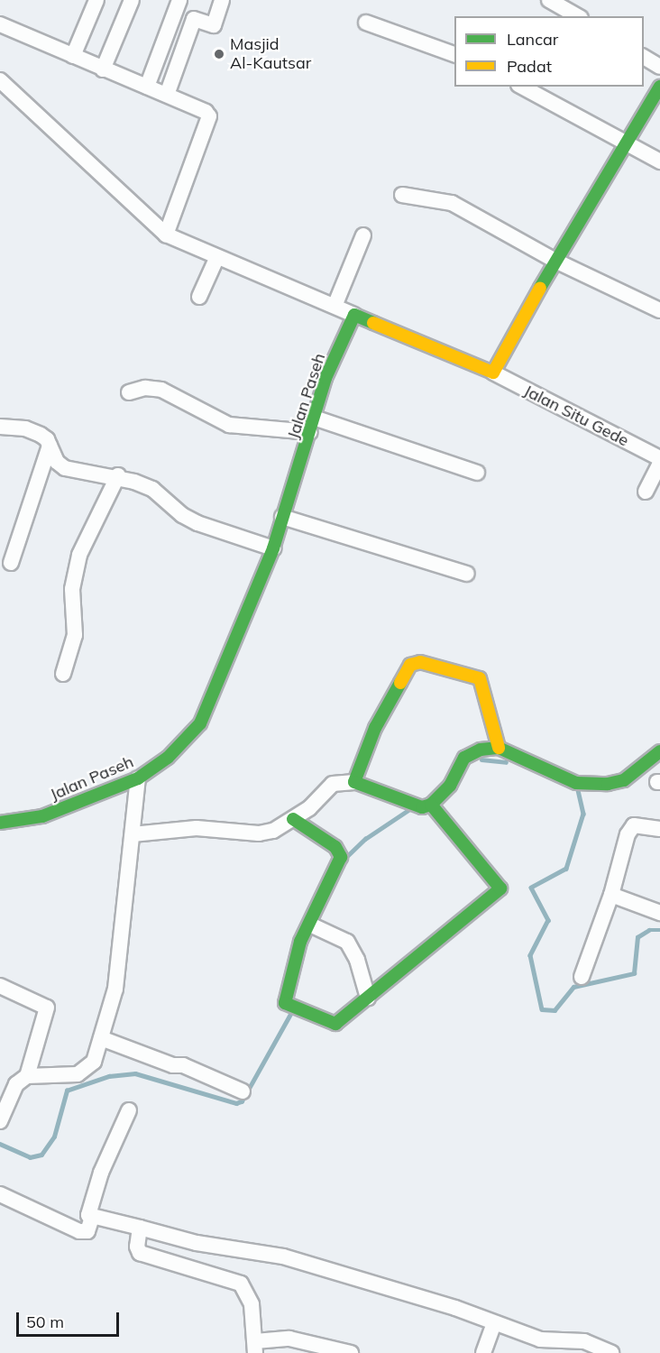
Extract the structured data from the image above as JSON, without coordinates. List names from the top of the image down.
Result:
{
  "streets": {
    "street": ["Jalan Paseh", "Jalan Situ Gede"]
  },
  "places": ["Masjid Al-Kautsar"],
  "legend": ["Lancar", "Padat"],
  "scale_bar": "50 m"
}
